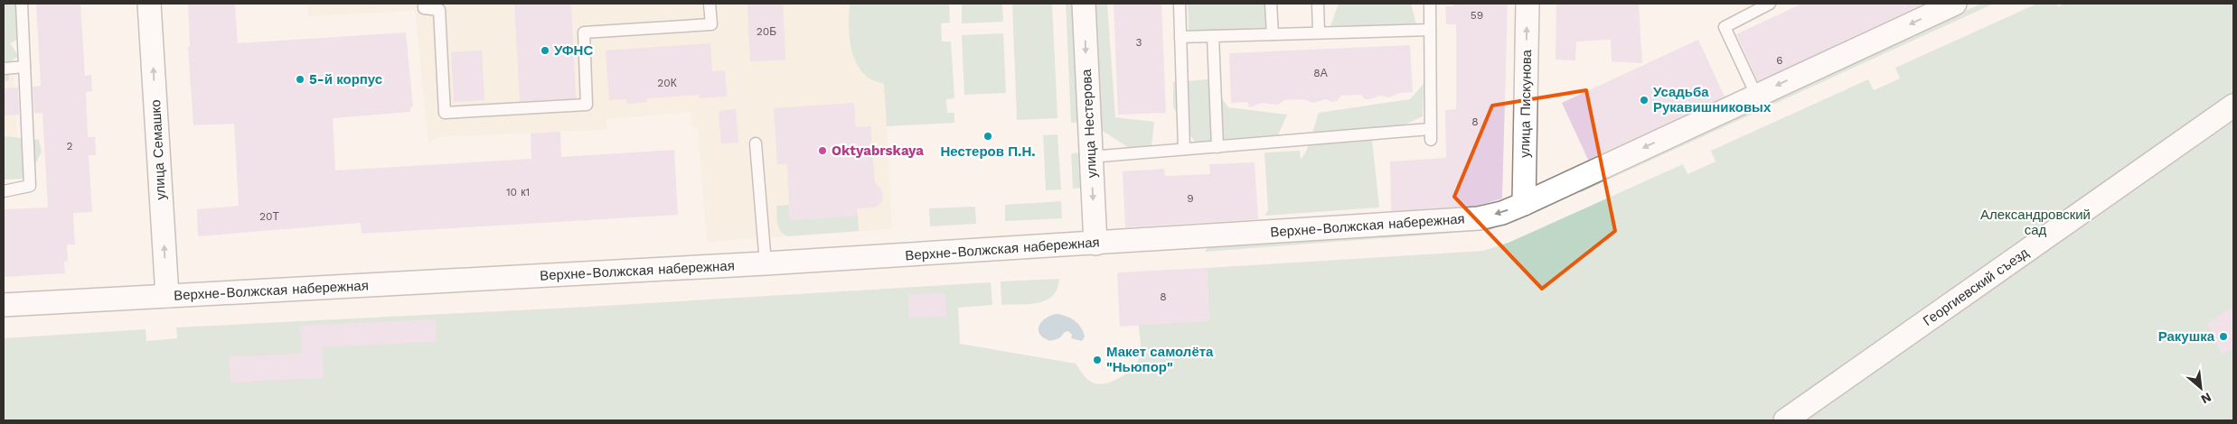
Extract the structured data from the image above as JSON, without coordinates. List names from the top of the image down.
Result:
{
  "streets": {
    "street": [
      "улица Пискунова",
      "улица Нестерова",
      "улица Семашко",
      "Верхне-Волжская набережная",
      "Георгиевский съезд"
    ]
  },
  "crossings": [
    ["улица Пискунова", "Верхне-Волжская набережная"],
    ["улица Нестерова", "Верхне-Волжская набережная"],
    ["улица Семашко", "Верхне-Волжская набережная"]
  ],
  "one_way": [
    "улица Пискунова",
    "улица Нестерова",
    "улица Семашко",
    "Верхне-Волжская набережная"
  ],
  "parks": ["Александровский сад"],
  "places": [
    "УФНС",
    "5-й корпус",
    "Усадьба Рукавишниковых",
    "Нестеров П.Н.",
    "Oktyabrskaya",
    "Ракушка",
    "Макет самолёта \"Ньюпор\""
  ],
  "house_numbers": [
    "59",
    "20Б",
    "3",
    "6",
    "8А",
    "20К",
    "8",
    "2",
    "10 к1",
    "9",
    "20Т",
    "8"
  ],
  "north": "bottom right"
}
